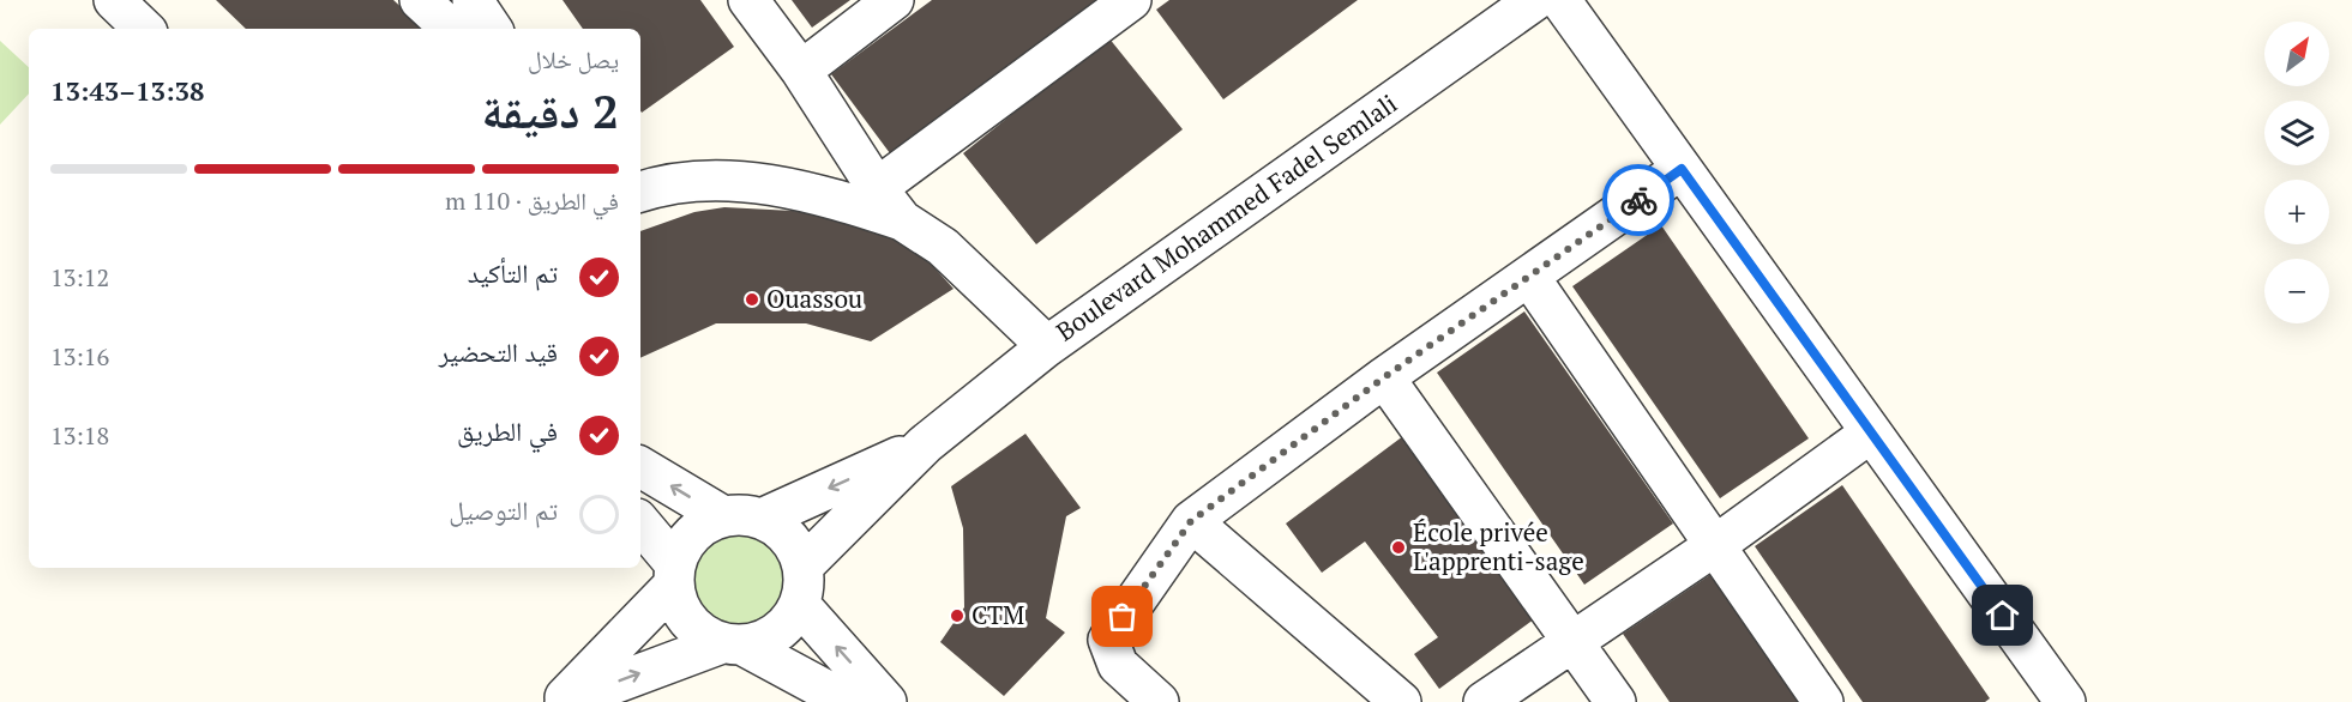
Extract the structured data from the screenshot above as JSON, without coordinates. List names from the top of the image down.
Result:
{
  "streets": {
    "street": ["Boulevard Mohammed Fadel Semlali"]
  },
  "places": ["Ouassou", "École privée L'apprenti-sage", "CTM"],
  "north": "top right",
  "page": {
    "map_buttons": ["+", "−"],
    "heading": ["2 دقيقة", "يصل خلال", "13:38–13:43"],
    "bar": "في الطريق · 110 m",
    "list": [
      ["تم التأكيد", "13:12"],
      ["قيد التحضير", "13:16"],
      ["في الطريق", "13:18"],
      "تم التوصيل"
    ]
  }
}
